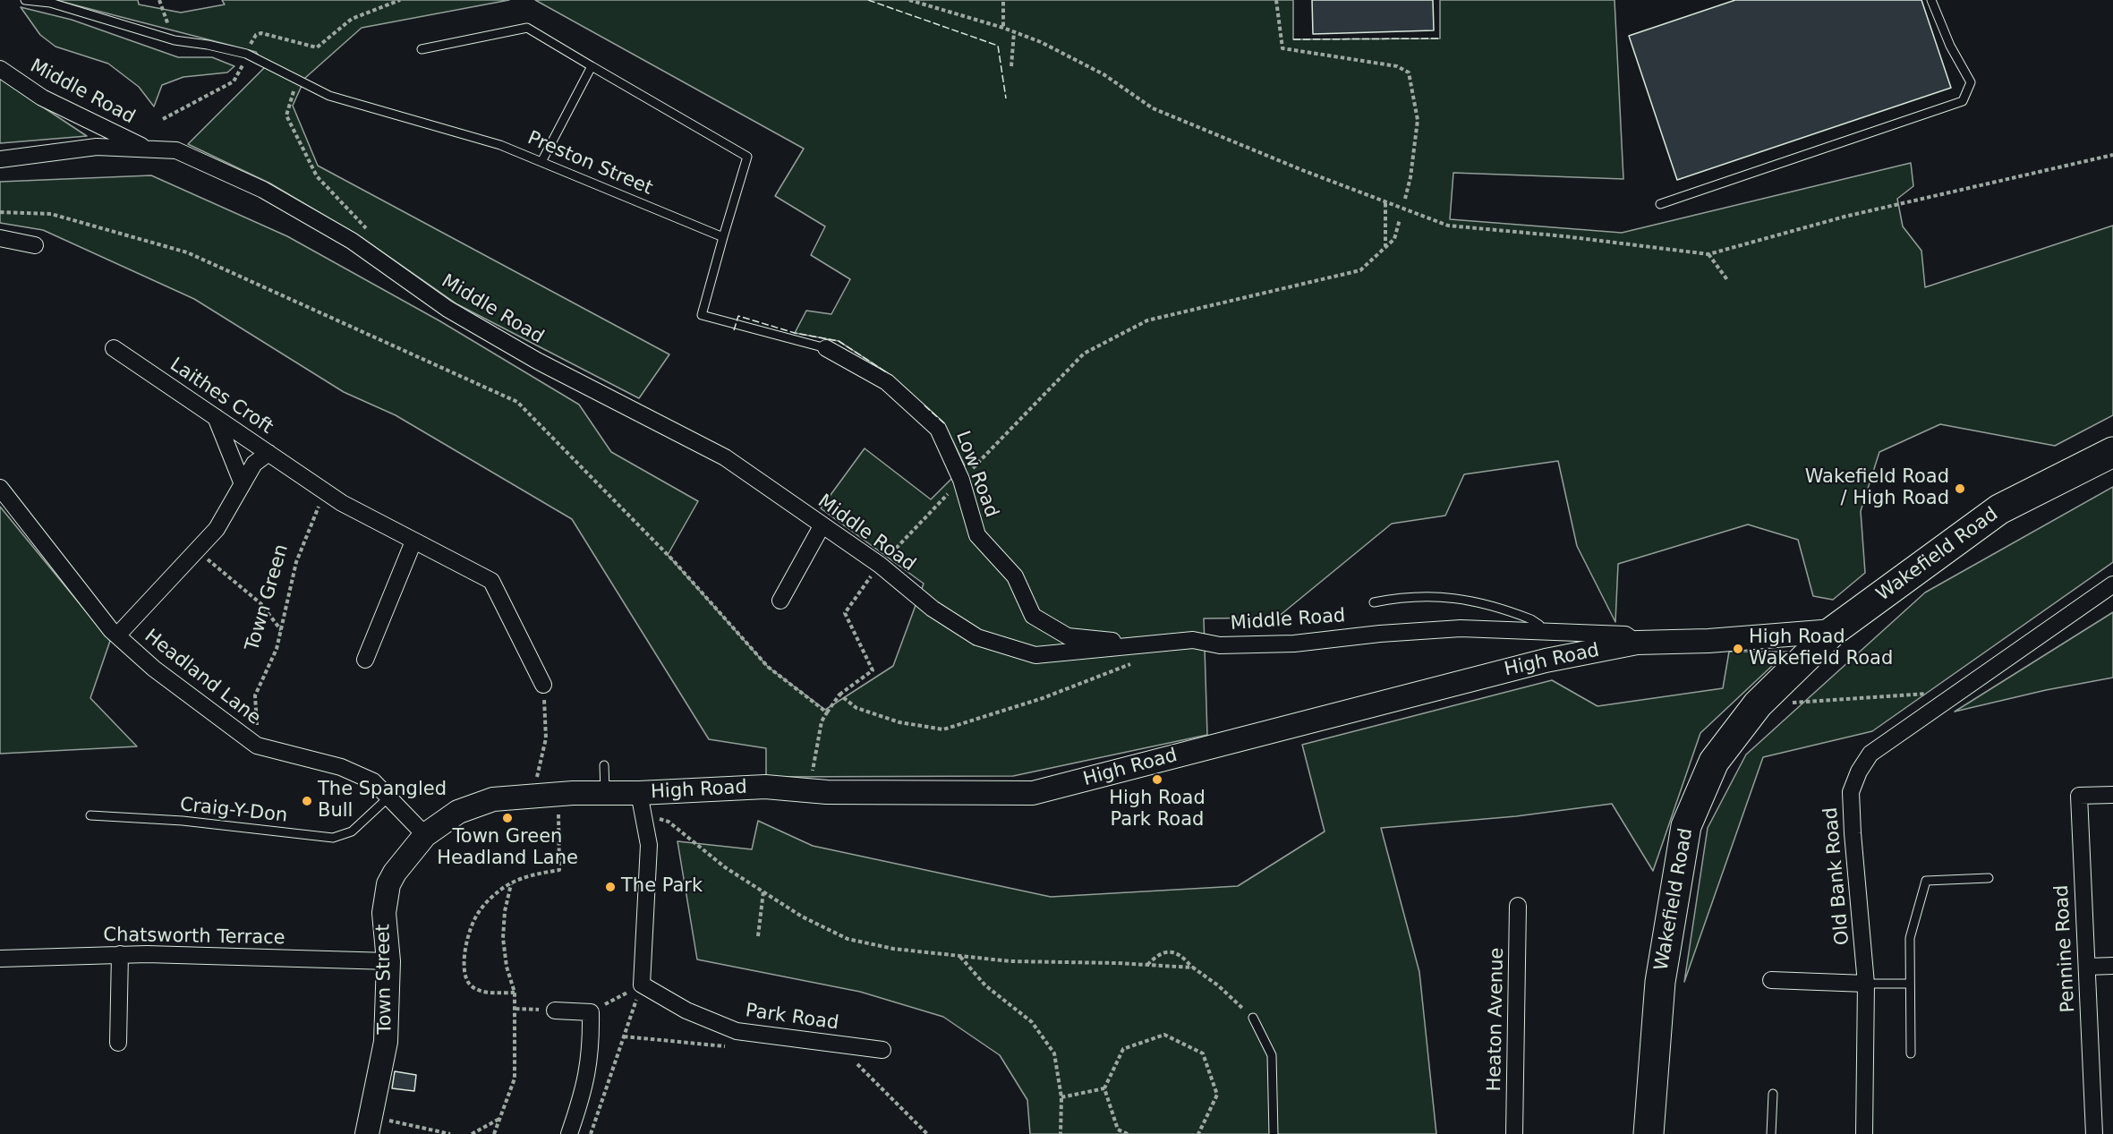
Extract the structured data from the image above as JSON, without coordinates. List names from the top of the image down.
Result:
{
  "streets": {
    "highway": ["Wakefield Road"],
    "street": [
      "Middle Road",
      "Laithes Croft",
      "Low Road",
      "High Road",
      "Headland Lane",
      "Old Bank Road",
      "Chatsworth Terrace",
      "Pennine Road",
      "Town Street",
      "Park Road",
      "Heaton Avenue"
    ],
    "lane": ["Preston Street", "Craig-Y-Don"],
    "path": ["Town Green"]
  },
  "crossings": [
    ["Middle Road", "Low Road"],
    ["Middle Road", "High Road"],
    ["Laithes Croft", "Headland Lane"],
    ["Wakefield Road", "High Road"],
    ["Town Green", "Headland Lane"],
    ["High Road", "Headland Lane"],
    ["High Road", "Town Street"],
    ["Headland Lane", "Craig-Y-Don"],
    ["Headland Lane", "Town Street"],
    ["Chatsworth Terrace", "Town Street"]
  ],
  "places": [
    "Wakefield Road / High Road",
    "High Road Wakefield Road",
    "High Road Park Road",
    "The Spangled Bull",
    "Town Green Headland Lane",
    "The Park"
  ]
}
